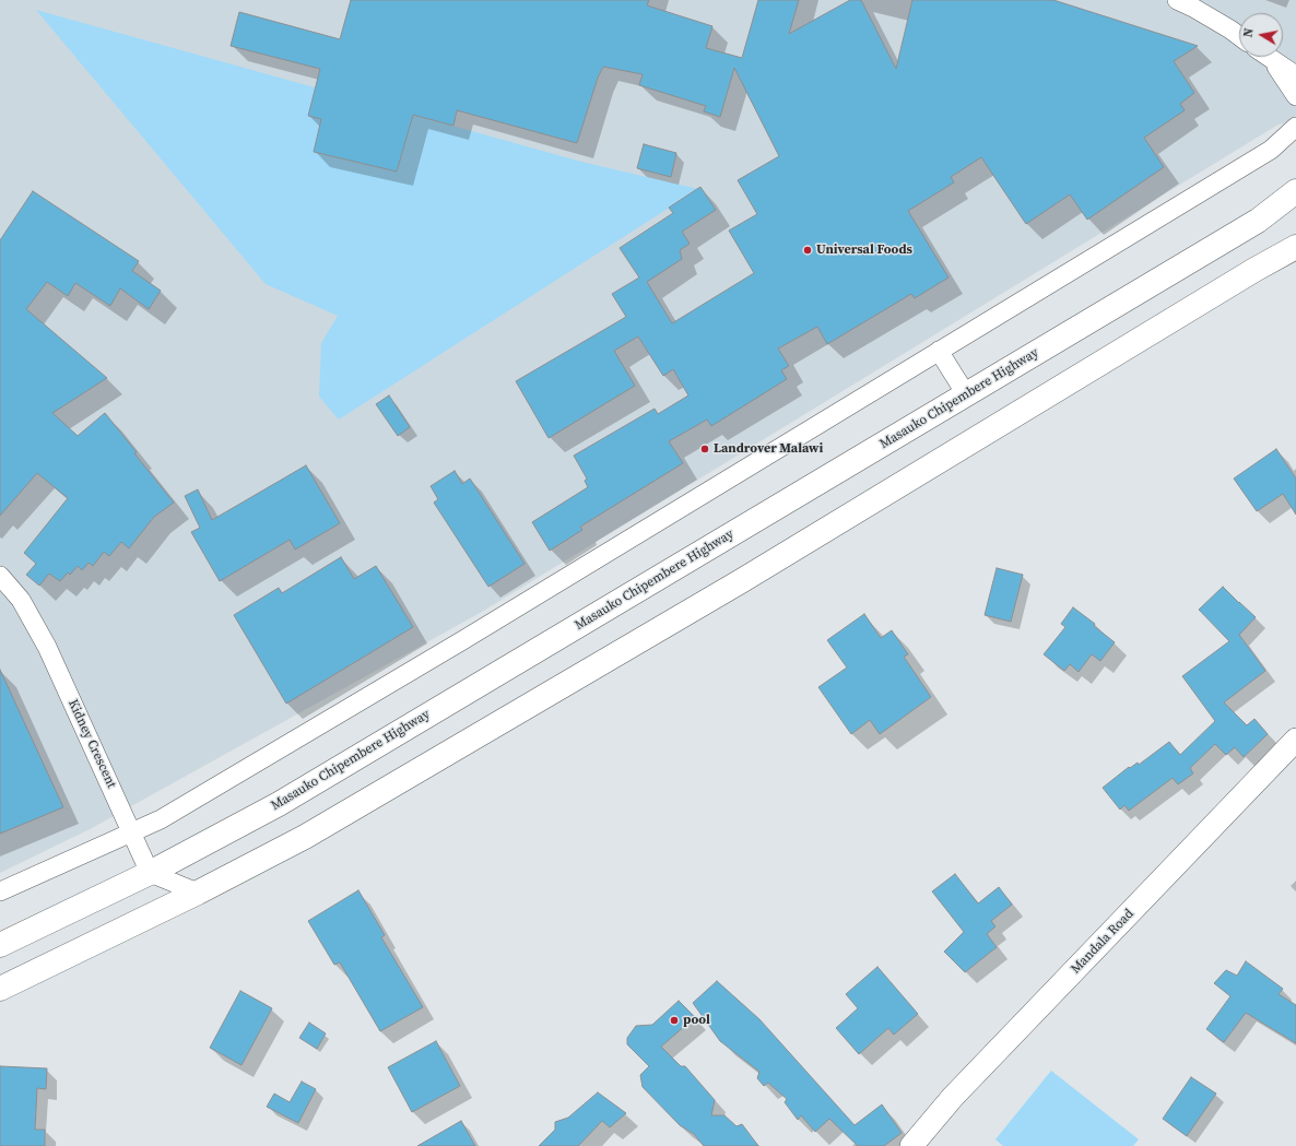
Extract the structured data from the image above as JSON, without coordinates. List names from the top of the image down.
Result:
{
  "streets": {
    "highway": ["Masauko Chipembere Highway"],
    "street": ["Kidney Crescent", "Mandala Road"]
  },
  "crossings": [
    ["Masauko Chipembere Highway", "Kidney Crescent"]
  ],
  "places": ["Universal Foods", "Landrover Malawi", "pool"],
  "north": "left"
}
